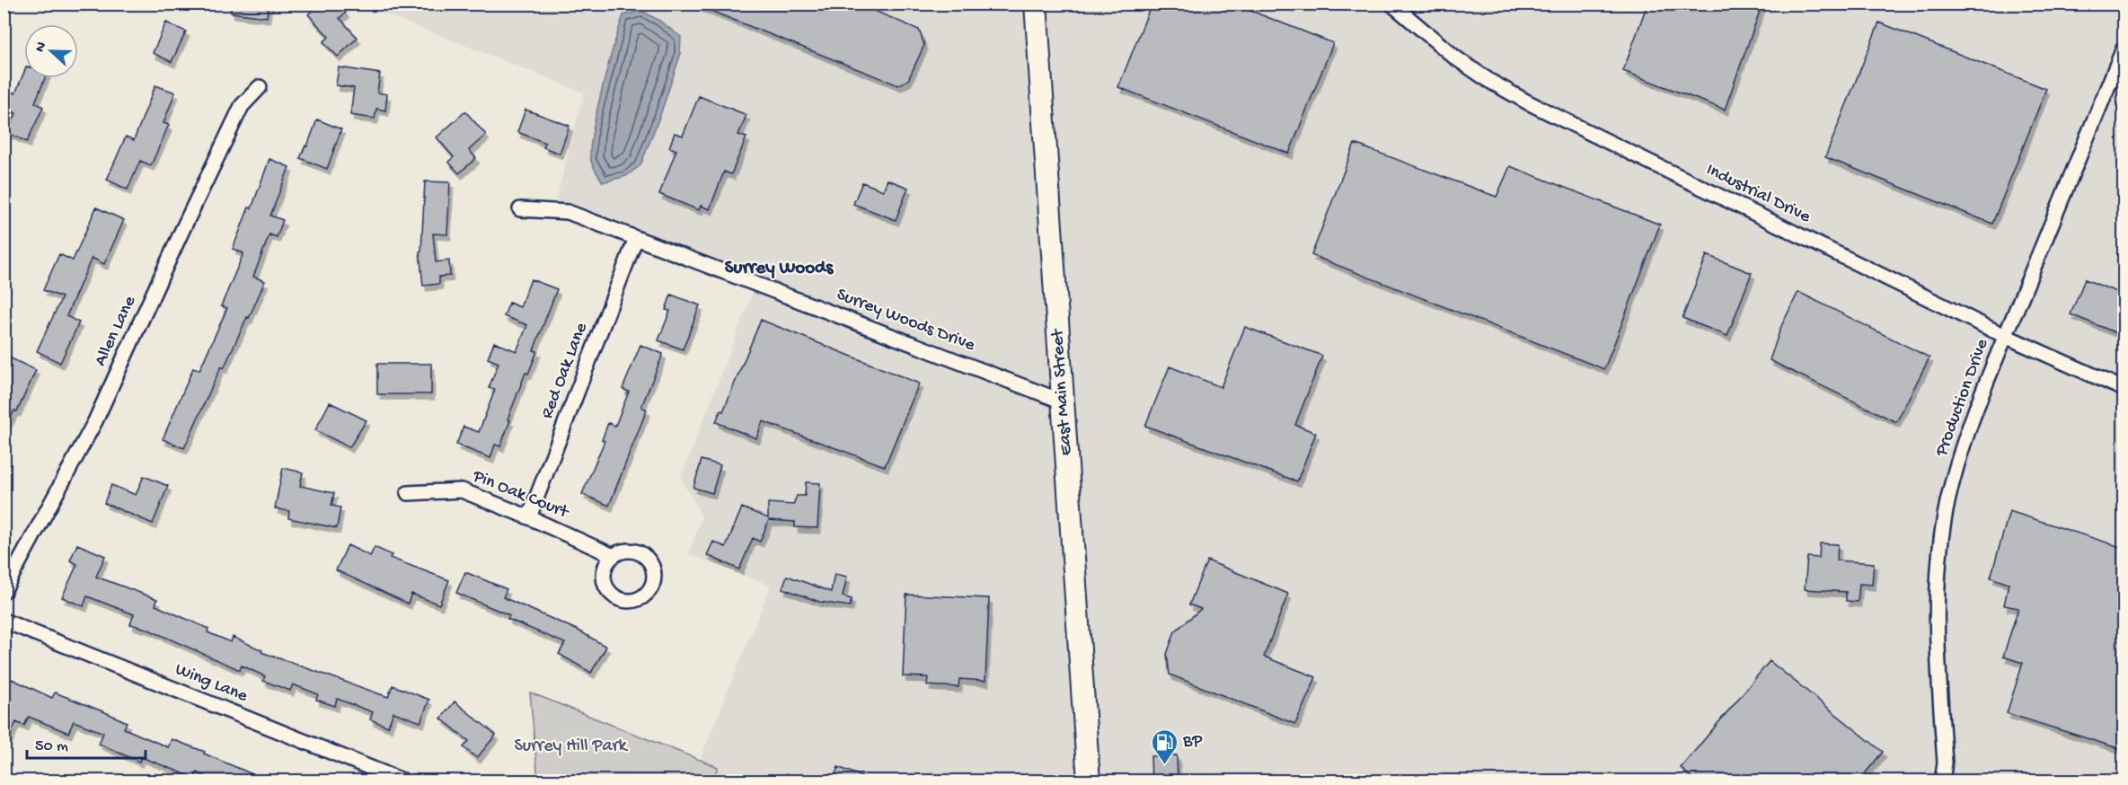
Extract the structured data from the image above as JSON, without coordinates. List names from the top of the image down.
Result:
{
  "streets": {
    "main road": ["East Main Street"],
    "street": [
      "Industrial Drive",
      "Surrey Woods Drive",
      "Allen Lane",
      "Red Oak Lane",
      "Production Drive",
      "Pin Oak Court",
      "Wing Lane"
    ]
  },
  "crossings": [
    ["Industrial Drive", "Production Drive"],
    ["Surrey Woods Drive", "Red Oak Lane"],
    ["Surrey Woods Drive", "East Main Street"],
    ["Red Oak Lane", "Pin Oak Court"]
  ],
  "districts": ["Surrey Woods"],
  "parks": ["Surrey Hill Park"],
  "places": {
    "fuel station": ["BP"]
  },
  "scale_bar": "50 m",
  "north": "left"
}
